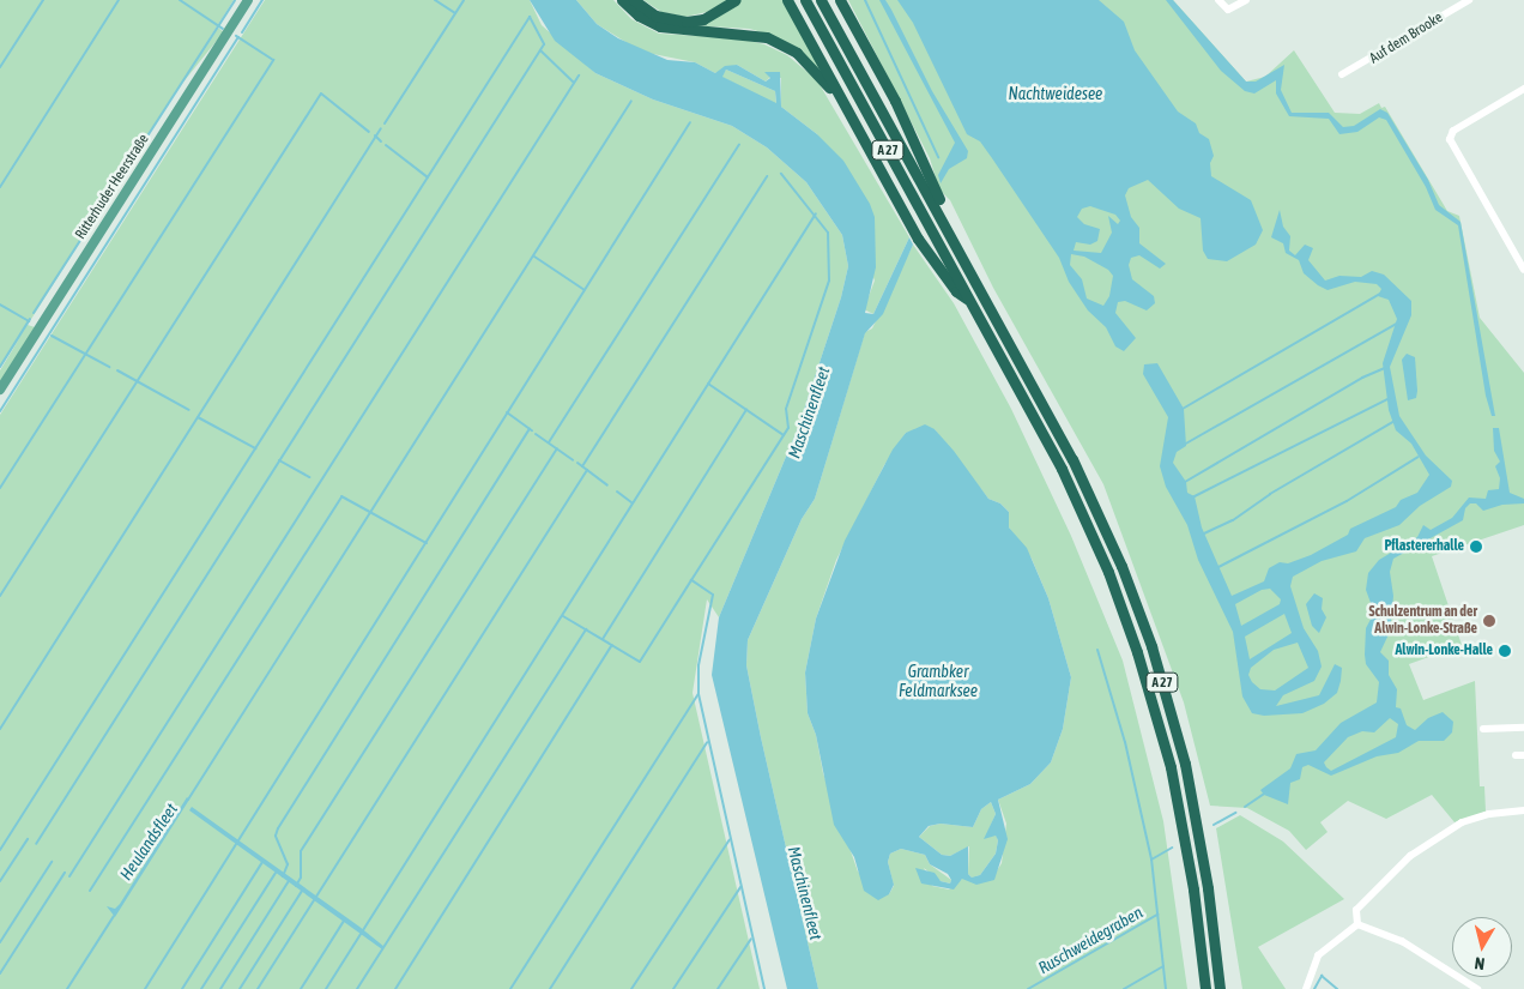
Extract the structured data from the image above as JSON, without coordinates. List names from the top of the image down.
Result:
{
  "streets": {
    "highway": ["A 27"],
    "main road": ["Ritterhuder Heerstraße"],
    "street": ["Auf dem Brooke"]
  },
  "water": [
    "Nachtweidesee",
    "Maschinenfleet",
    "Grambker Feldmarksee",
    "Heulandsfleet",
    "Ruschweidegraben"
  ],
  "places": ["Pflastererhalle", "Schulzentrum an der Alwin-Lonke-Straße", "Alwin-Lonke-Halle"],
  "north": "bottom"
}
